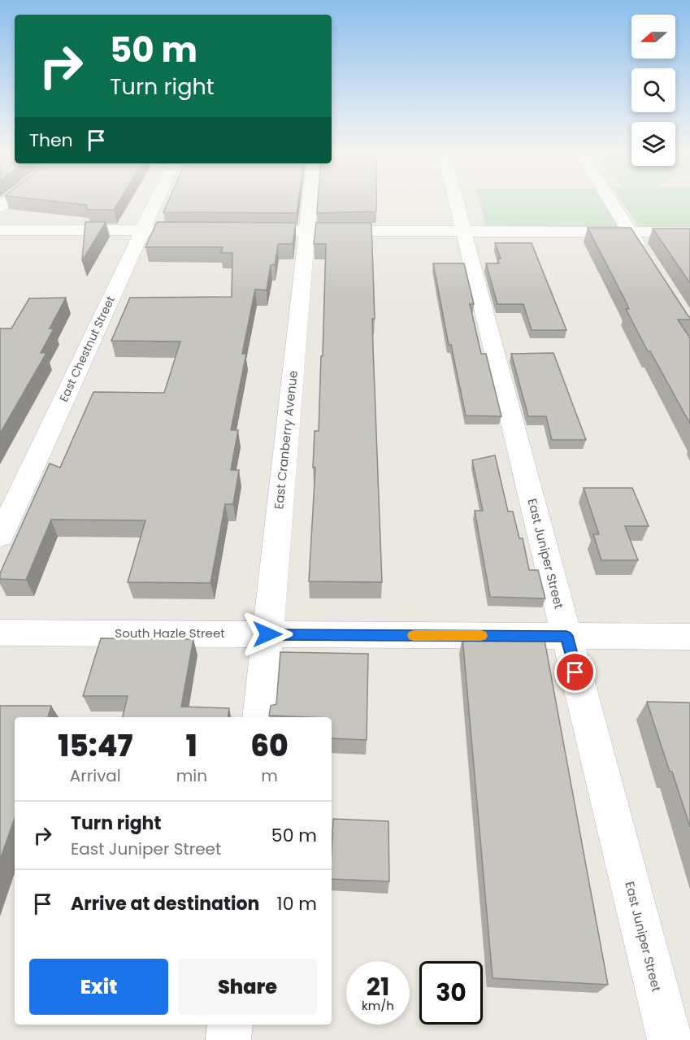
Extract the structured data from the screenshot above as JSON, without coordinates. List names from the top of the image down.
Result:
{
  "streets": {
    "street": [
      "East Chestnut Street",
      "East Cranberry Avenue",
      "East Juniper Street",
      "South Hazle Street"
    ]
  },
  "crossings": [
    ["East Cranberry Avenue", "South Hazle Street"],
    ["East Juniper Street", "South Hazle Street"]
  ],
  "north": "left",
  "page": {
    "turn": ["50 m", "Turn right"],
    "then": "Then",
    "eta": [
      "15:47",
      "Arrival",
      "1",
      "min",
      "60",
      "m"
    ],
    "list": [
      {
        "name": "Turn right",
        "note": "East Juniper Street",
        "value": "50 m"
      },
      {
        "name": "Arrive at destination",
        "value": "10 m"
      }
    ],
    "buttons": ["Exit", "Share"],
    "speed": "21 km/h",
    "limit": "30"
  }
}
